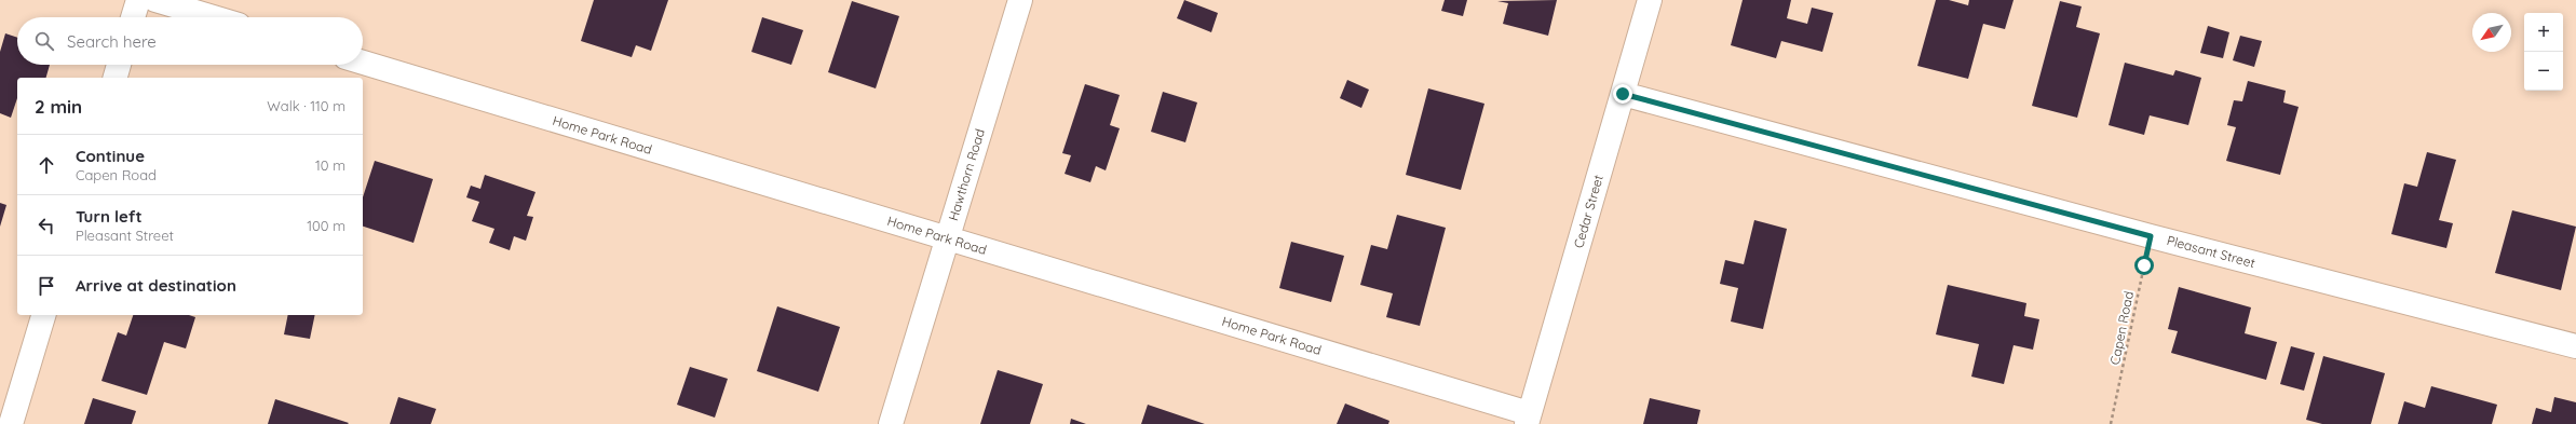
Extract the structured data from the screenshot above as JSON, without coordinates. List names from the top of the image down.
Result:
{
  "streets": {
    "street": [
      "Home Park Road",
      "Hawthorn Road",
      "Cedar Street",
      "Pleasant Street"
    ],
    "path": ["Capen Road"]
  },
  "crossings": [
    ["Home Park Road", "Hawthorn Road"],
    ["Home Park Road", "Cedar Street"],
    ["Cedar Street", "Pleasant Street"],
    ["Pleasant Street", "Capen Road"]
  ],
  "north": "bottom left",
  "page": {
    "map_buttons": ["+", "−"],
    "search": "Search here",
    "heading": ["2 min", "Walk · 110 m"],
    "list": [
      ["Continue", "Capen Road", "10 m"],
      ["Turn left", "Pleasant Street", "100 m"],
      "Arrive at destination"
    ]
  }
}
